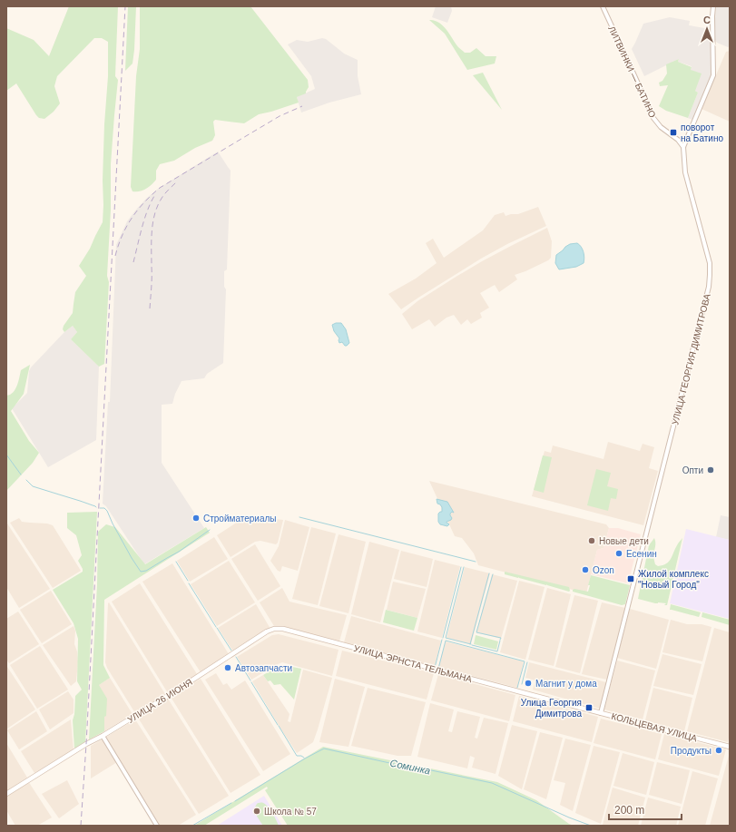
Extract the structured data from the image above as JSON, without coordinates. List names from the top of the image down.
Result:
{
  "streets": {
    "main road": ["УЛИЦА ЭРНСТА ТЕЛЬМАНА", "УЛИЦА 26 ИЮНЯ", "КОЛЬЦЕВАЯ УЛИЦА"],
    "street": ["ЛИТВИНКИ — БАТИНО", "УЛИЦА ГЕОРГИЯ ДИМИТРОВА"]
  },
  "crossings": [
    ["ЛИТВИНКИ — БАТИНО", "УЛИЦА ГЕОРГИЯ ДИМИТРОВА"],
    ["УЛИЦА ГЕОРГИЯ ДИМИТРОВА", "УЛИЦА ЭРНСТА ТЕЛЬМАНА"],
    ["УЛИЦА ГЕОРГИЯ ДИМИТРОВА", "КОЛЬЦЕВАЯ УЛИЦА"],
    ["УЛИЦА ЭРНСТА ТЕЛЬМАНА", "УЛИЦА 26 ИЮНЯ"],
    ["УЛИЦА ЭРНСТА ТЕЛЬМАНА", "КОЛЬЦЕВАЯ УЛИЦА"]
  ],
  "water": ["Соминка"],
  "places": {
    "transit": ["поворот на Батино", "Жилой комплекс \"Новый Город\"", "Улица Георгия Димитрова"],
    "other": [
      "Опти",
      "Стройматериалы",
      "Новые дети",
      "Есенин",
      "Ozon",
      "Автозапчасти",
      "Магнит у дома",
      "Продукты",
      "Школа № 57"
    ]
  },
  "scale_bar": "200 m",
  "north": "top"
}
